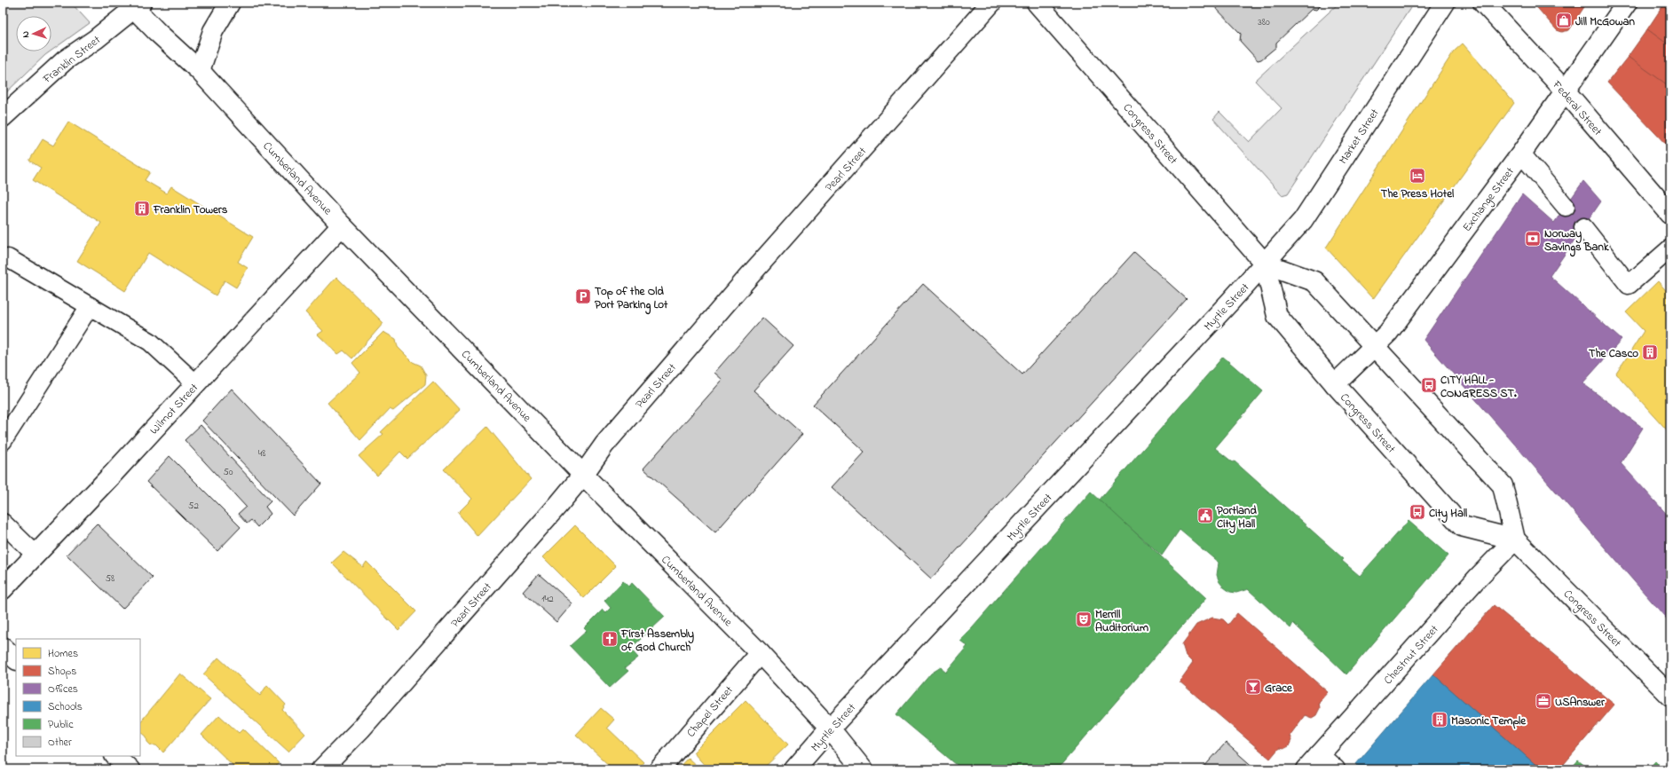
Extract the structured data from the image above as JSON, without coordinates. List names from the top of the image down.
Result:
{
  "streets": {
    "street": [
      "Franklin Street",
      "Federal Street",
      "Congress Street",
      "Market Street",
      "Pearl Street",
      "Cumberland Avenue",
      "Exchange Street",
      "Myrtle Street",
      "Wilmot Street",
      "Chestnut Street",
      "Chapel Street"
    ]
  },
  "crossings": [
    ["Franklin Street", "Cumberland Avenue"],
    ["Federal Street", "Exchange Street"],
    ["Congress Street", "Market Street"],
    ["Congress Street", "Exchange Street"],
    ["Congress Street", "Myrtle Street"],
    ["Congress Street", "Chestnut Street"],
    ["Market Street", "Myrtle Street"],
    ["Pearl Street", "Cumberland Avenue"],
    ["Cumberland Avenue", "Myrtle Street"],
    ["Cumberland Avenue", "Wilmot Street"],
    ["Cumberland Avenue", "Chapel Street"]
  ],
  "places": {
    "shop": ["Jill McGowan"],
    "hotel": ["The Press Hotel"],
    "building": ["Franklin Towers", "The Casco", "Masonic Temple"],
    "bank": ["Norway Savings Bank"],
    "parking": ["Top of the Old Port Parking Lot"],
    "bus stop": ["CITY HALL - CONGRESS ST.", "City Hall"],
    "public building": ["Portland City Hall"],
    "theatre": ["Merrill Auditorium"],
    "church": ["First Assembly of God Church"],
    "bar": ["Grace"],
    "office": ["USAnswer"]
  },
  "house_numbers": [
    "380",
    "48",
    "50",
    "52",
    "58",
    "142"
  ],
  "legend": [
    "Homes",
    "Shops",
    "Offices",
    "Schools",
    "Public",
    "Other"
  ],
  "north": "left"
}
